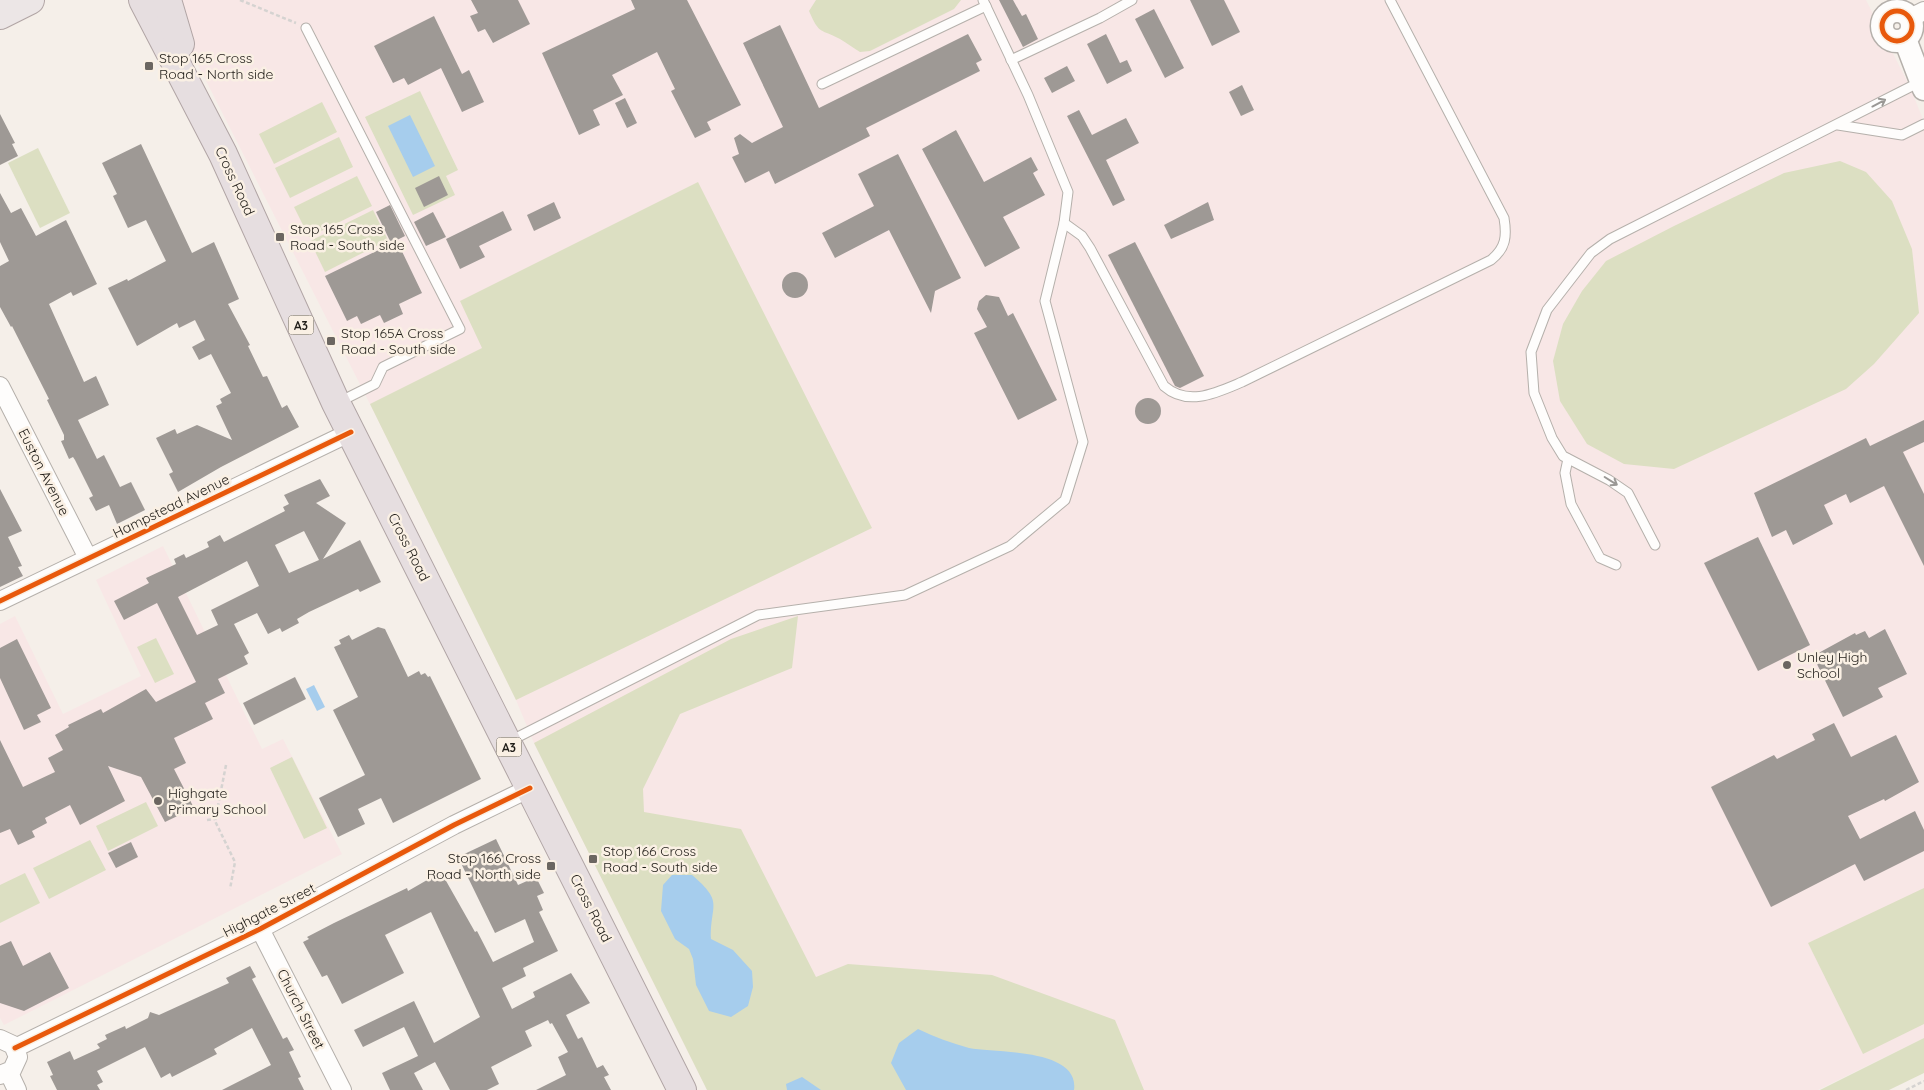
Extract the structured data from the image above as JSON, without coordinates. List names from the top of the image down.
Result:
{
  "streets": {
    "highway": ["Cross Road", "A3"],
    "street": [
      "Euston Avenue",
      "Hampstead Avenue",
      "Highgate Street",
      "Church Street"
    ]
  },
  "crossings": [
    ["Cross Road", "Hampstead Avenue"],
    ["Cross Road", "Highgate Street"],
    ["Euston Avenue", "Hampstead Avenue"],
    ["Highgate Street", "Church Street"]
  ],
  "places": {
    "transit": [
      "Stop 165 Cross Road - North side",
      "Stop 165 Cross Road - South side",
      "Stop 165A Cross Road - South side",
      "Stop 166 Cross Road - South side",
      "Stop 166 Cross Road - North side"
    ],
    "other": ["Unley High School", "Highgate Primary School"]
  }
}
